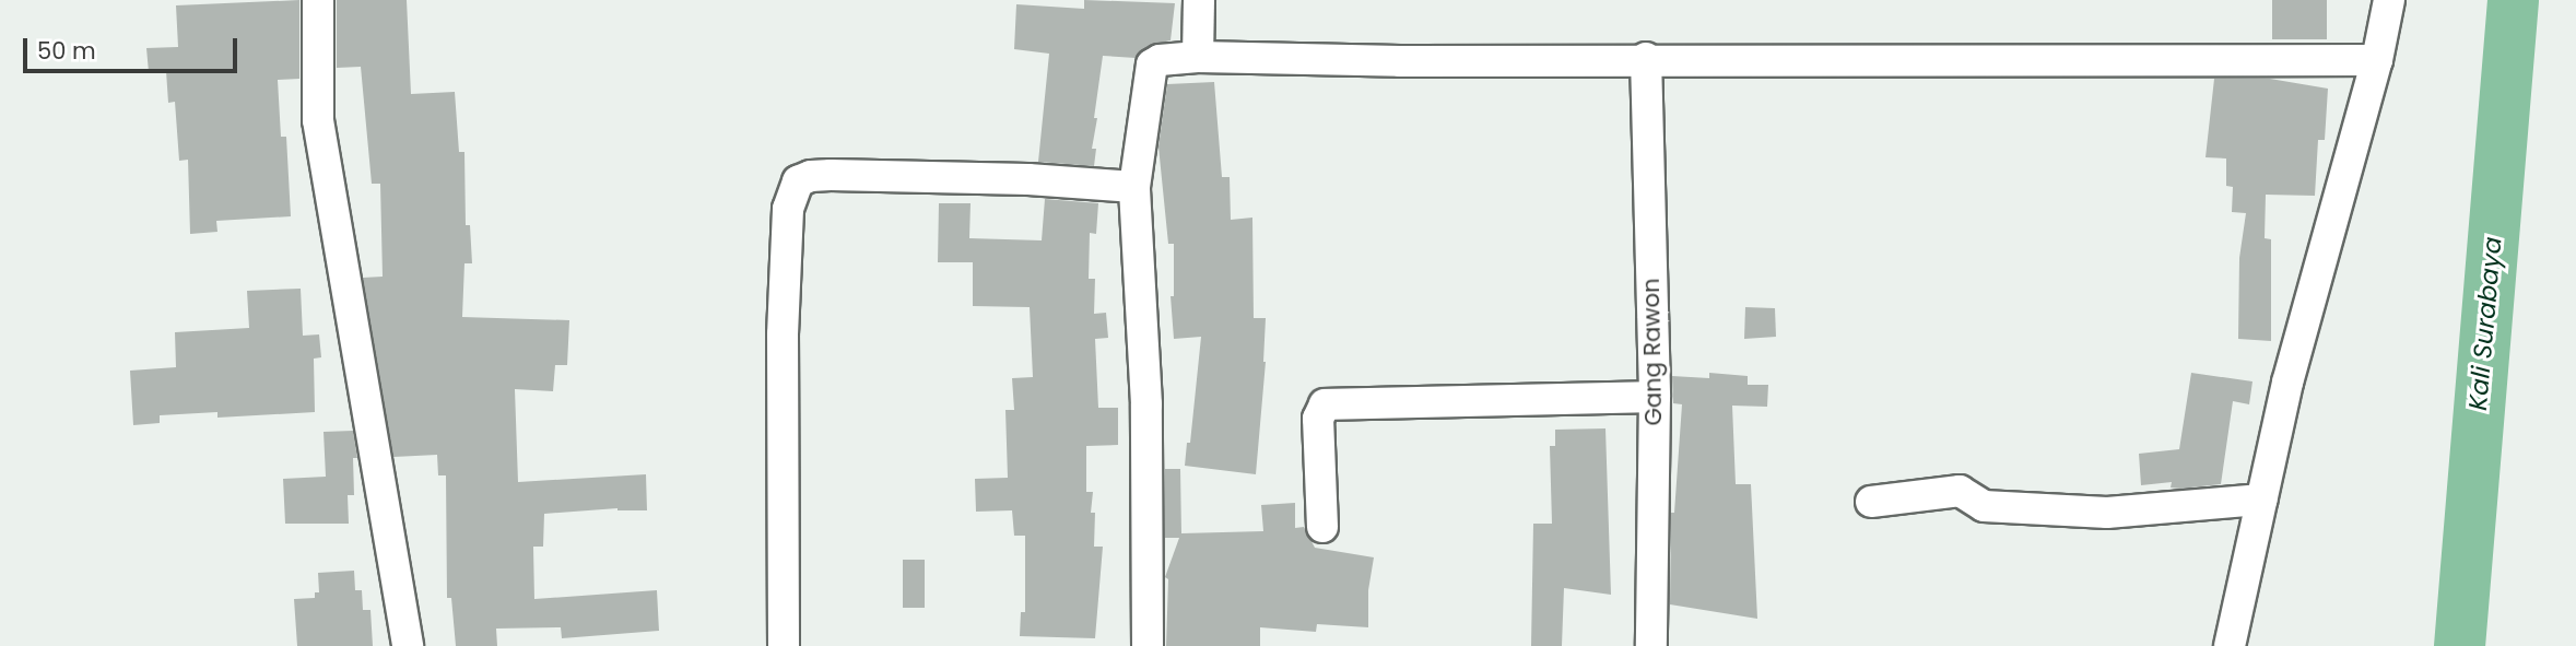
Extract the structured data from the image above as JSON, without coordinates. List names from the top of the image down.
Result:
{
  "streets": {
    "street": ["Gang Rawon"]
  },
  "water": ["Kali Surabaya"],
  "scale_bar": "50 m"
}
